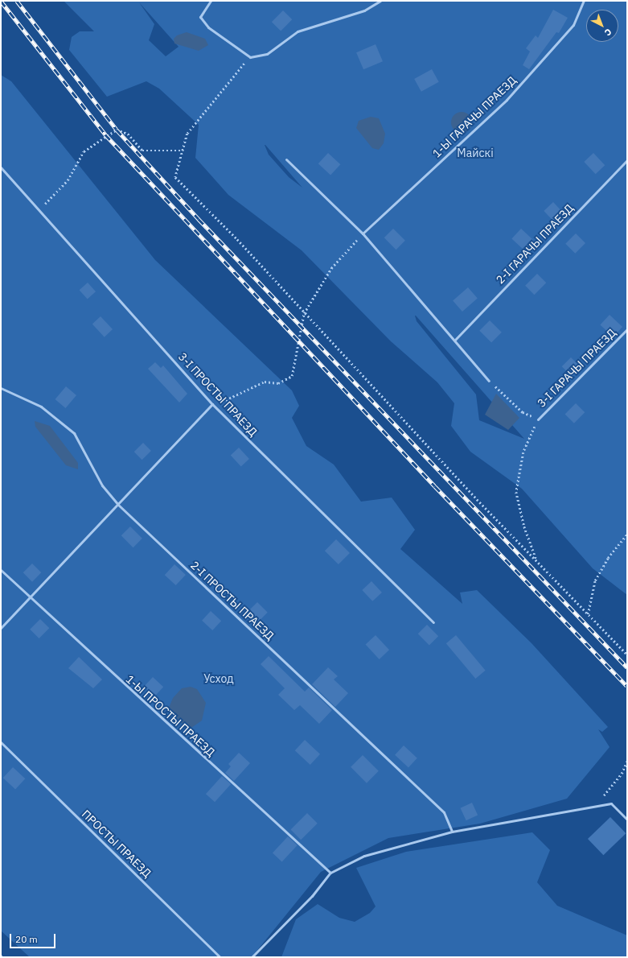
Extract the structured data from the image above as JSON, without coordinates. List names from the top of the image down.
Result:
{
  "streets": {
    "lane": [
      "1-Ы ГАРАЧЫ ПРАЕЗД",
      "2-І ГАРАЧЫ ПРАЕЗД",
      "3-І ГАРАЧЫ ПРАЕЗД",
      "3-І ПРОСТЫ ПРАЕЗД",
      "2-І ПРОСТЫ ПРАЕЗД",
      "1-Ы ПРОСТЫ ПРАЕЗД",
      "ПРОСТЫ ПРАЕЗД"
    ]
  },
  "parks": ["Майскі", "Усход"],
  "scale_bar": "20 m",
  "north": "bottom right"
}
